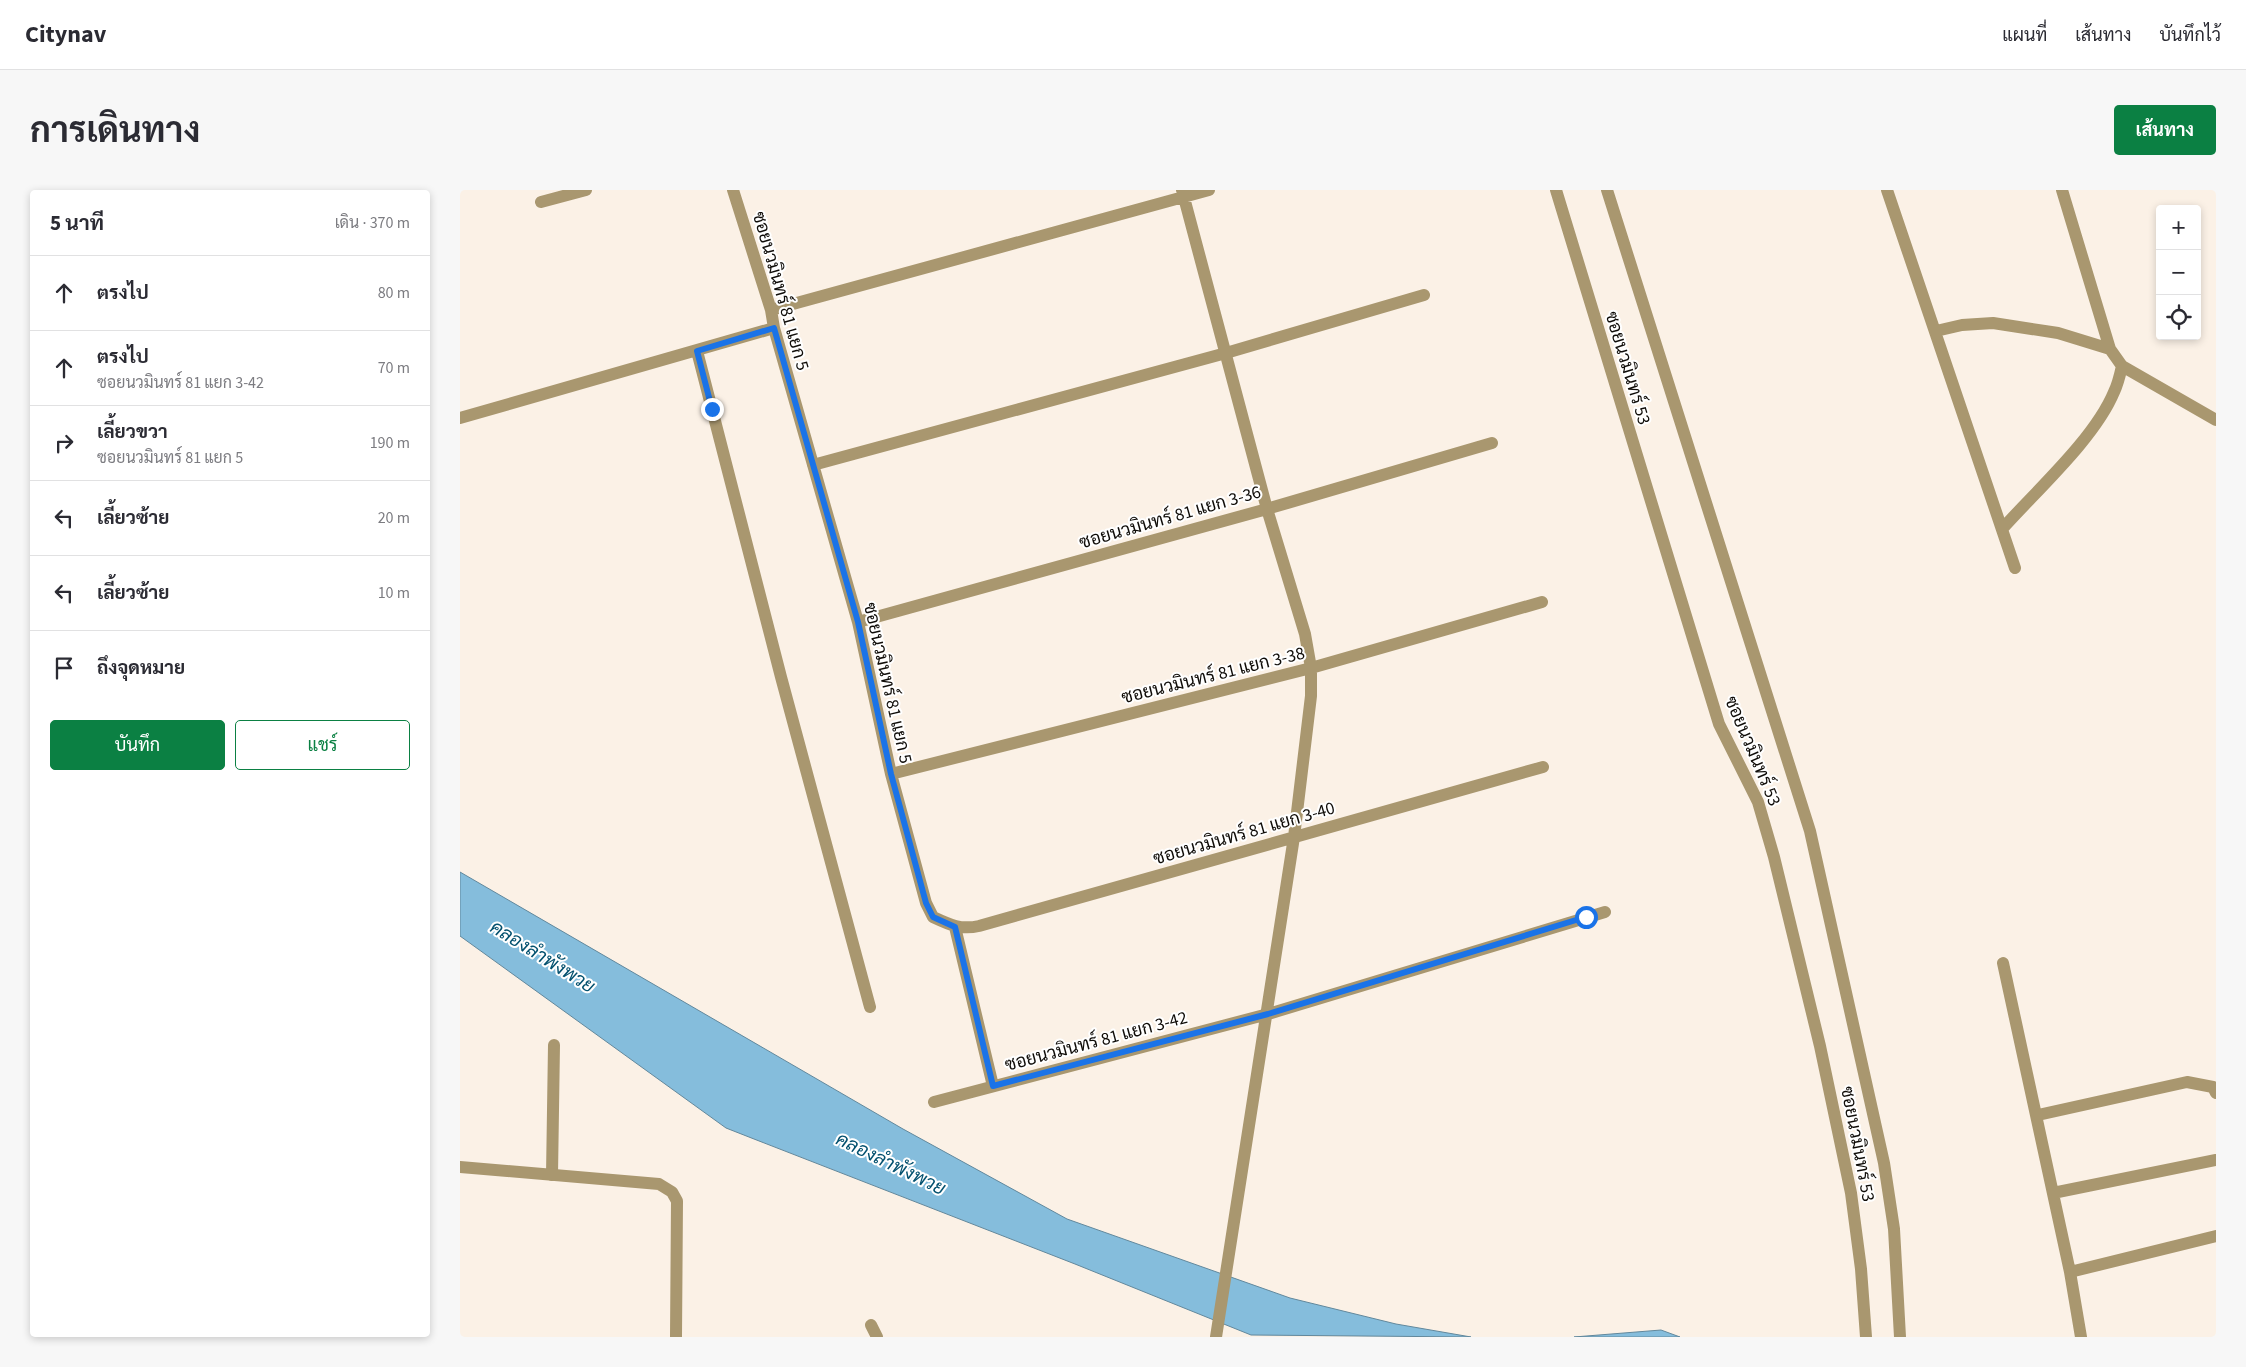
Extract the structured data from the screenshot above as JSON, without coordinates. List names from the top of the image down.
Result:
{
  "streets": {
    "street": [
      "ซอยนวมินทร์ 81 แยก 5",
      "ซอยนวมินทร์ 53",
      "ซอยนวมินทร์ 81 แยก 3-36",
      "ซอยนวมินทร์ 81 แยก 3-38",
      "ซอยนวมินทร์ 81 แยก 3-40",
      "ซอยนวมินทร์ 81 แยก 3-42"
    ]
  },
  "crossings": [
    ["ซอยนวมินทร์ 81 แยก 5", "ซอยนวมินทร์ 81 แยก 3-36"],
    ["ซอยนวมินทร์ 81 แยก 5", "ซอยนวมินทร์ 81 แยก 3-38"],
    ["ซอยนวมินทร์ 81 แยก 5", "ซอยนวมินทร์ 81 แยก 3-40"]
  ],
  "water": ["คลองลำพังพวย"],
  "page": {
    "header": "Citynav",
    "nav": ["แผนที่", "เส้นทาง", "บันทึกไว้"],
    "title": "การเดินทาง",
    "buttons": [
      "เส้นทาง",
      ["บันทึก", "แชร์"]
    ],
    "heading": ["5 นาที", "เดิน · 370 m"],
    "map_buttons": ["+", "−"],
    "list": [
      ["ตรงไป", "80 m"],
      ["ตรงไป", "ซอยนวมินทร์ 81 แยก 3-42", "70 m"],
      ["เลี้ยวขวา", "ซอยนวมินทร์ 81 แยก 5", "190 m"],
      ["เลี้ยวซ้าย", "20 m"],
      ["เลี้ยวซ้าย", "10 m"],
      "ถึงจุดหมาย"
    ]
  }
}
